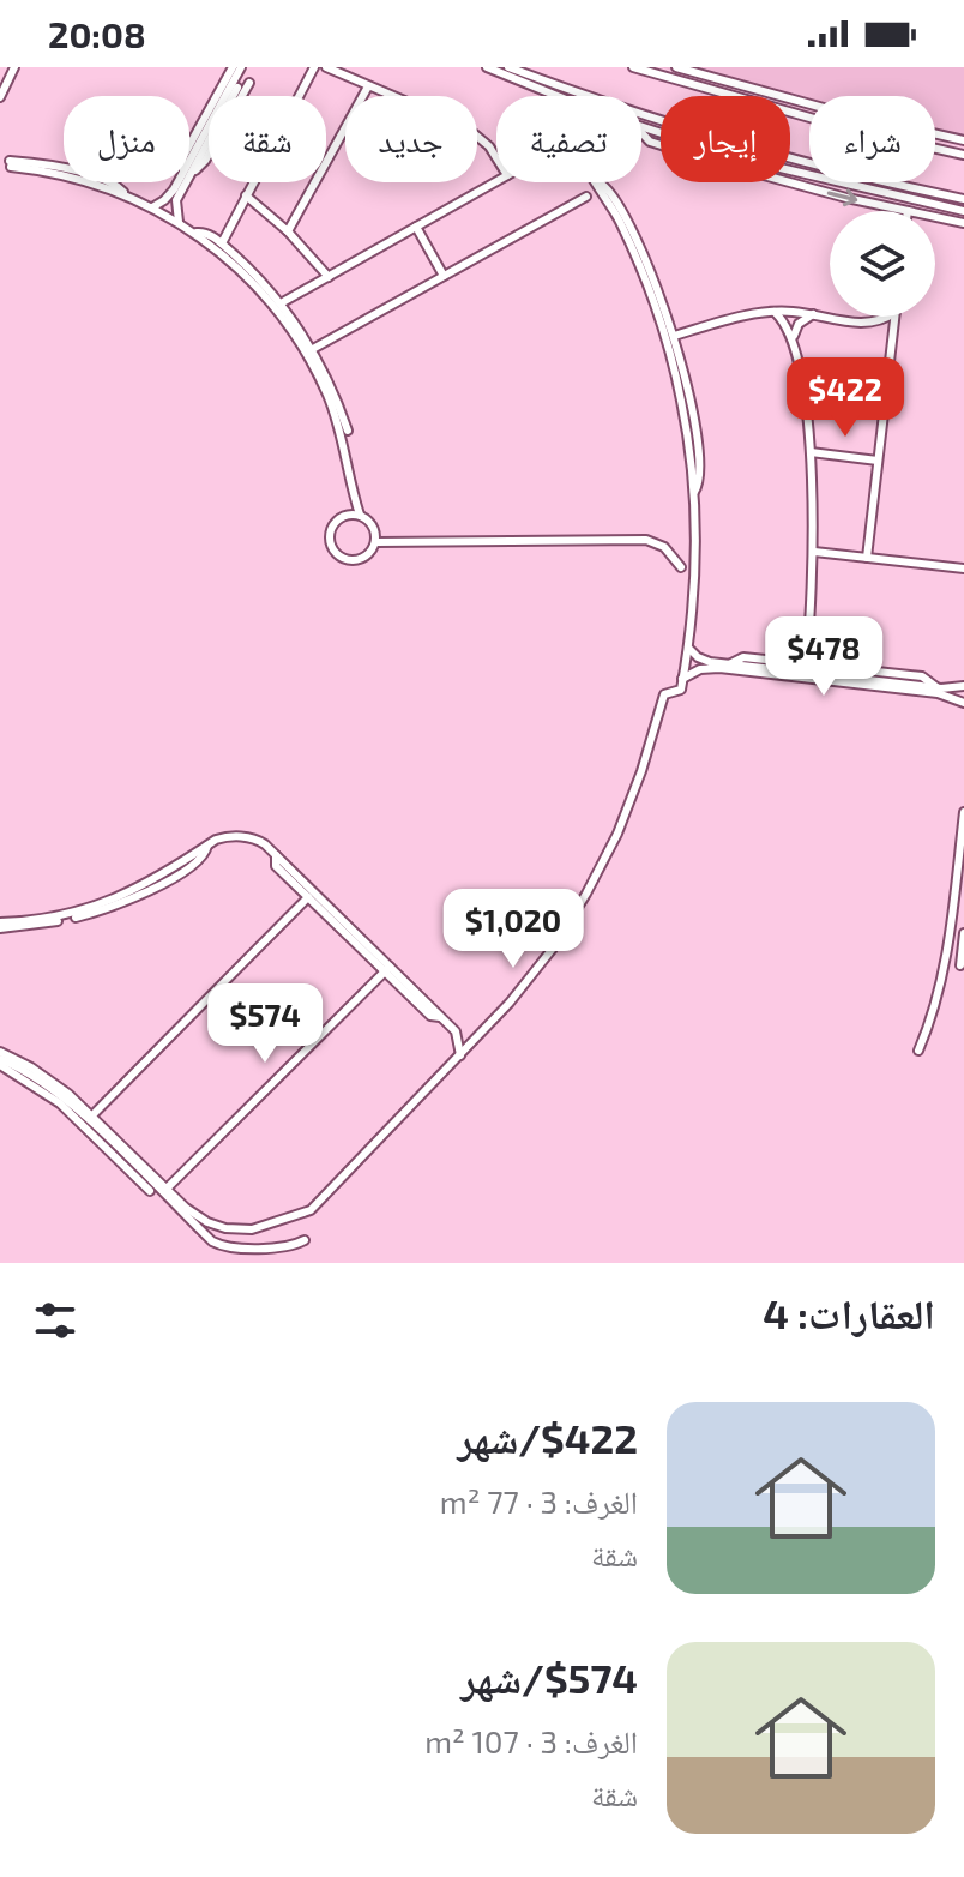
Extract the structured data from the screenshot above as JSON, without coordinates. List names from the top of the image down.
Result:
{
  "page": {
    "status": "20:08",
    "chip": [
      "شراء",
      "إيجار",
      "تصفية",
      "جديد",
      "شقة",
      "منزل"
    ],
    "price": [
      "$422",
      "$478",
      "$1,020",
      "$574"
    ],
    "heading": "العقارات: 4",
    "list": [
      {
        "name": "$422/شهر",
        "note": "الغرف: 3 · 77 m² · شقة"
      },
      {
        "name": "$574/شهر",
        "note": "الغرف: 3 · 107 m² · شقة"
      }
    ]
  }
}
